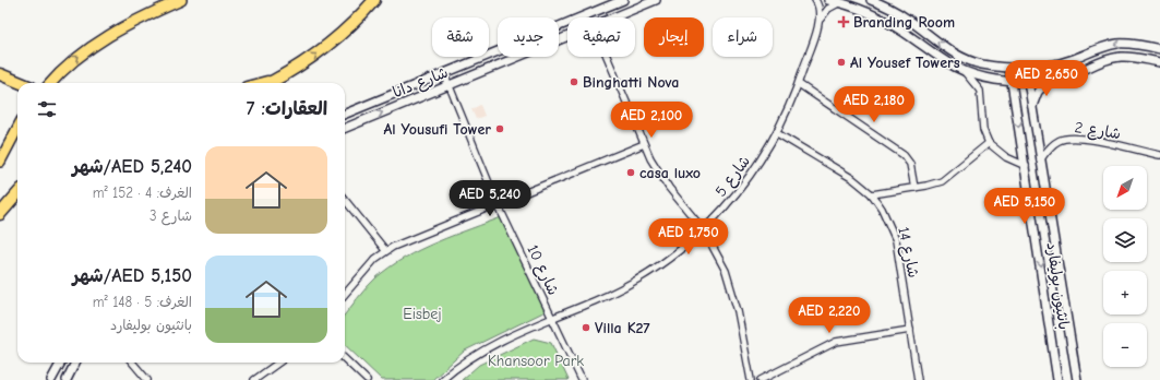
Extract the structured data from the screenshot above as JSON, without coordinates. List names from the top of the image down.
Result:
{
  "streets": {
    "street": [
      "شارع دانا",
      "شارع 2",
      "شارع 5",
      "شارع 14",
      "شارع 10",
      "بانثيون بوليفارد"
    ]
  },
  "crossings": [
    ["شارع دانا", "شارع 10"],
    ["شارع 2", "بانثيون بوليفارد"],
    ["شارع 5", "شارع 14"],
    ["شارع 5", "شارع 10"]
  ],
  "parks": ["Eisbej", "Khansoor Park"],
  "places": {
    "health": ["Branding Room"],
    "other": [
      "Al Yousef Towers",
      "Binghatti Nova",
      "Al Yousufi Tower",
      "casa luxo",
      "Villa K27"
    ]
  },
  "north": "bottom left",
  "page": {
    "chip": [
      "شراء",
      "إيجار",
      "تصفية",
      "جديد",
      "شقة"
    ],
    "price": [
      "AED 2,650",
      "AED 2,180",
      "AED 2,100",
      "AED 5,240",
      "AED 5,150",
      "AED 1,750",
      "AED 2,220"
    ],
    "heading": "العقارات: 7",
    "list": [
      {
        "name": "AED 5,240/شهر",
        "note": "الغرف: 4 · 152 m² · شارع 3"
      },
      {
        "name": "AED 5,150/شهر",
        "note": "الغرف: 5 · 148 m² · بانثيون بوليفارد"
      }
    ],
    "map_buttons": ["+", "−"]
  }
}
